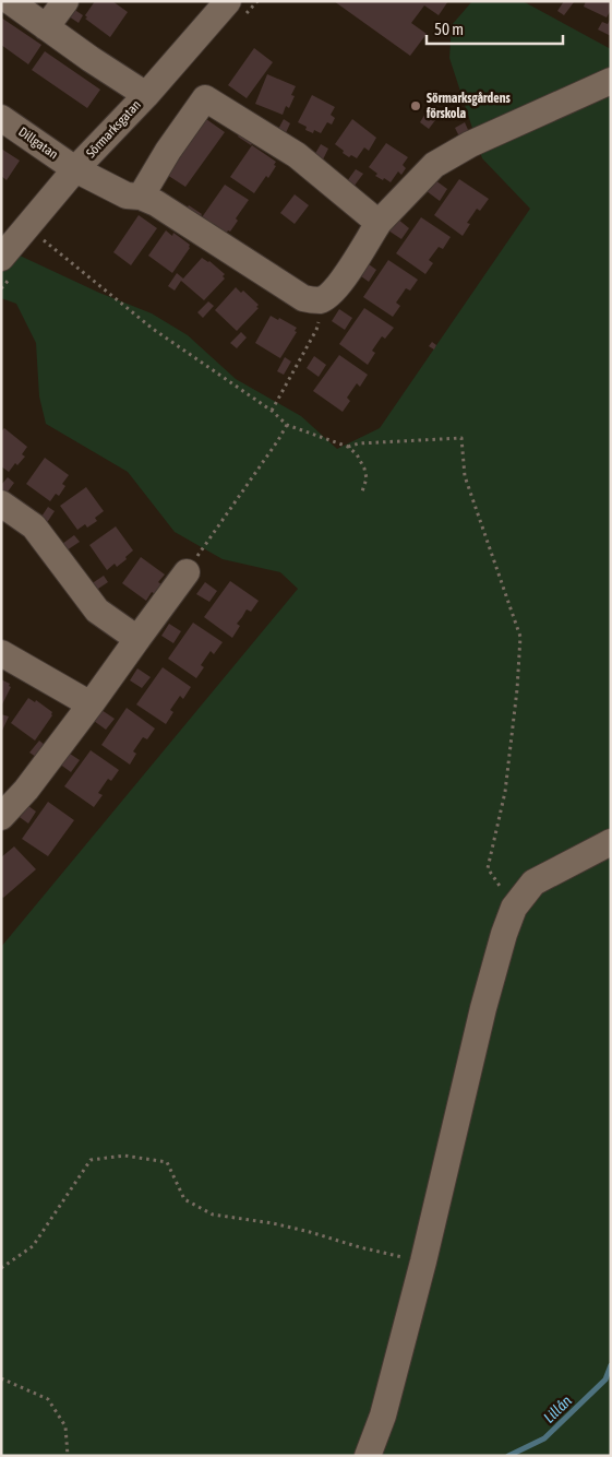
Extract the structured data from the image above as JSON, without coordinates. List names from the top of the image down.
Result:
{
  "streets": {
    "street": ["Sörmarksgatan", "Dillgatan"]
  },
  "crossings": [
    ["Sörmarksgatan", "Dillgatan"]
  ],
  "water": ["Lillån"],
  "places": ["Sörmarksgårdens förskola"],
  "scale_bar": "50 m"
}
